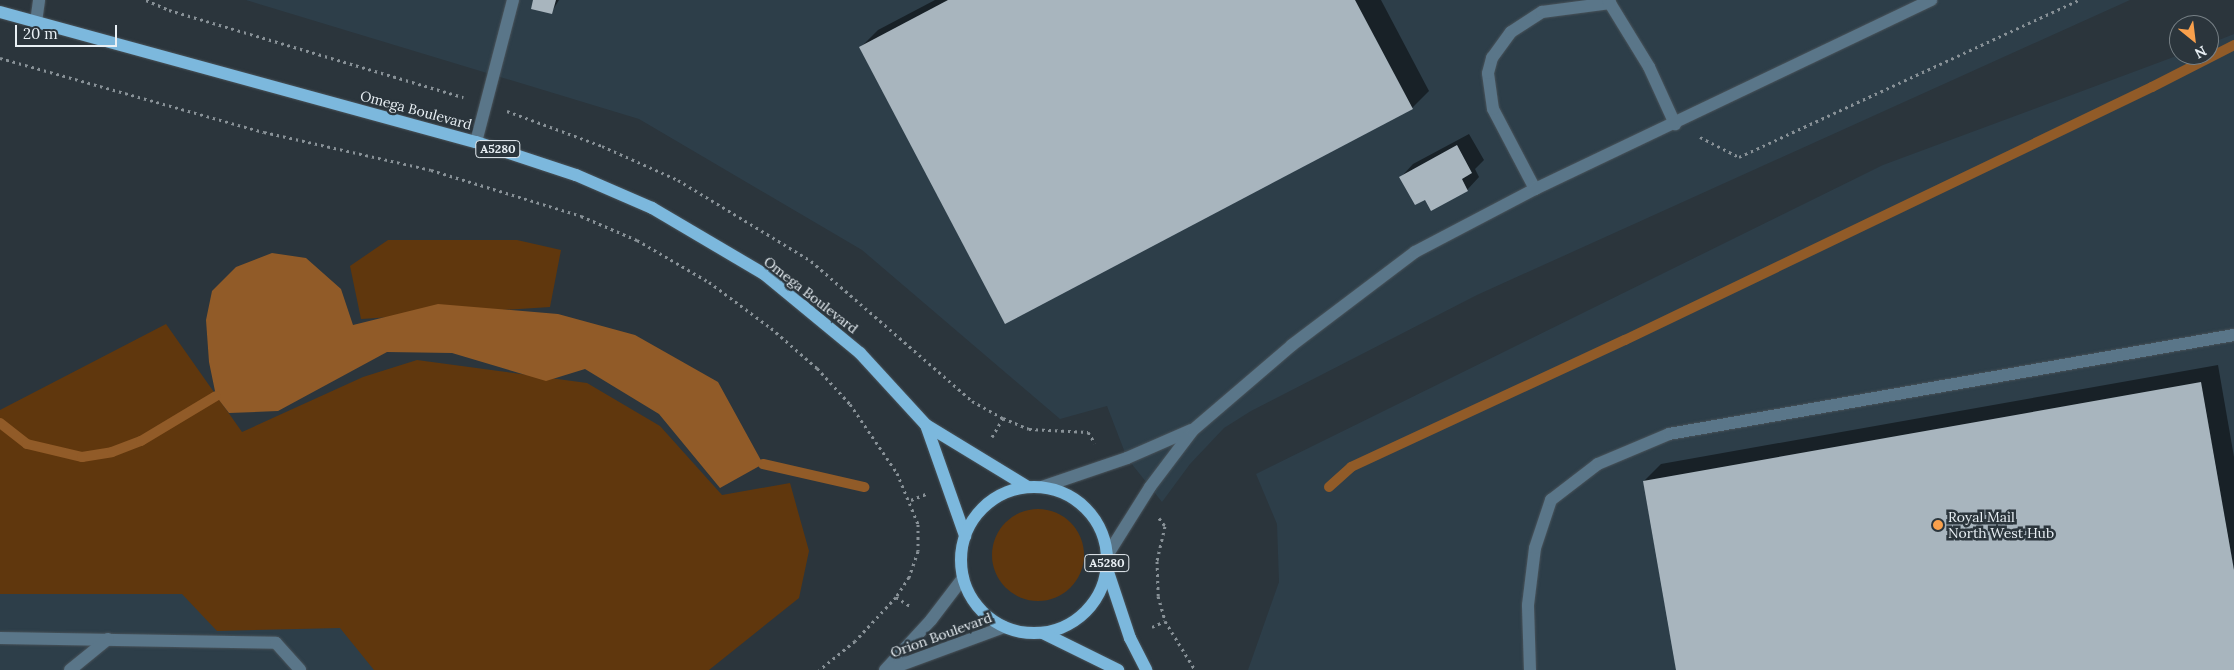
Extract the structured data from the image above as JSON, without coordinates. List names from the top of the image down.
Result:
{
  "streets": {
    "main road": ["Omega Boulevard", "A5280"],
    "street": ["Orion Boulevard"]
  },
  "crossings": [
    ["Omega Boulevard", "A5280"],
    ["Omega Boulevard", "Orion Boulevard"],
    ["A5280", "Orion Boulevard"]
  ],
  "places": ["Royal Mail North West Hub"],
  "scale_bar": "20 m",
  "north": "bottom right"
}
